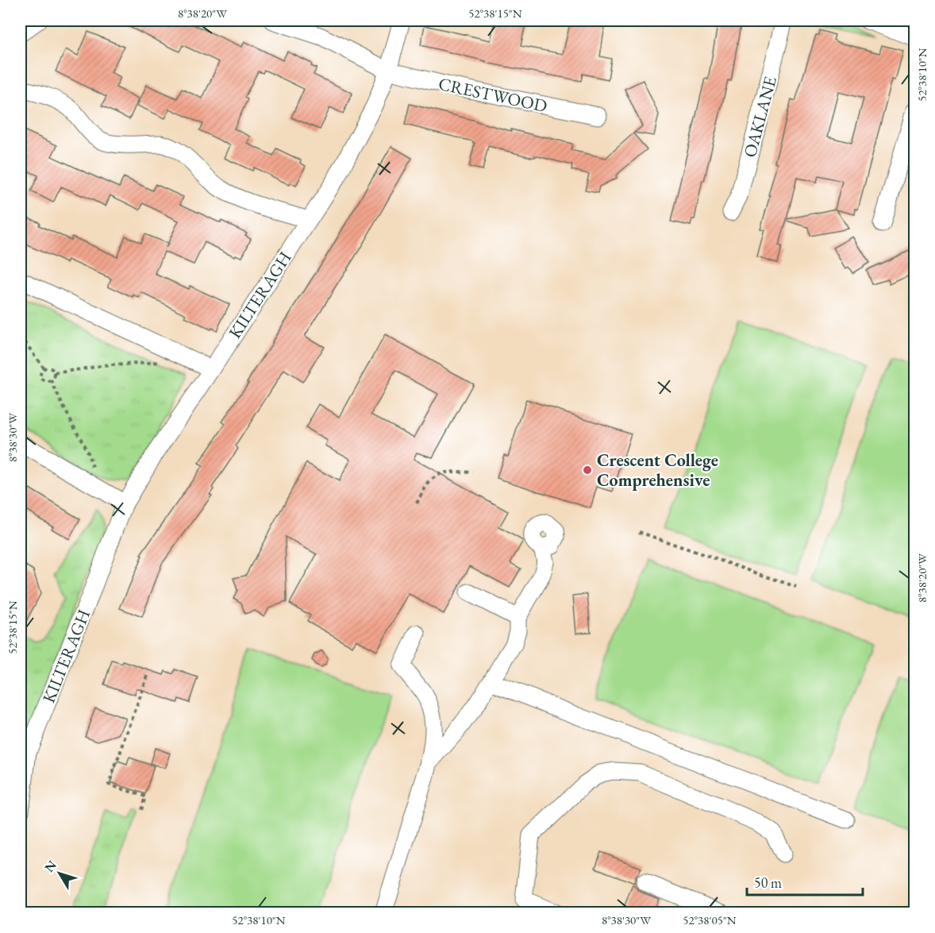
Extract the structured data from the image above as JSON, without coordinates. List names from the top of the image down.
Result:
{
  "streets": {
    "street": ["CRESTWOOD", "OAKLANE", "KILTERAGH"]
  },
  "crossings": [
    ["CRESTWOOD", "KILTERAGH"]
  ],
  "places": ["Crescent College Comprehensive"],
  "scale_bar": "50 m",
  "north": "top left",
  "coordinates": [
    "8°38'20\"W",
    "52°38'15\"N",
    "52°38'10\"N",
    "8°38'30\"W",
    "52°38'05\"N"
  ]
}
